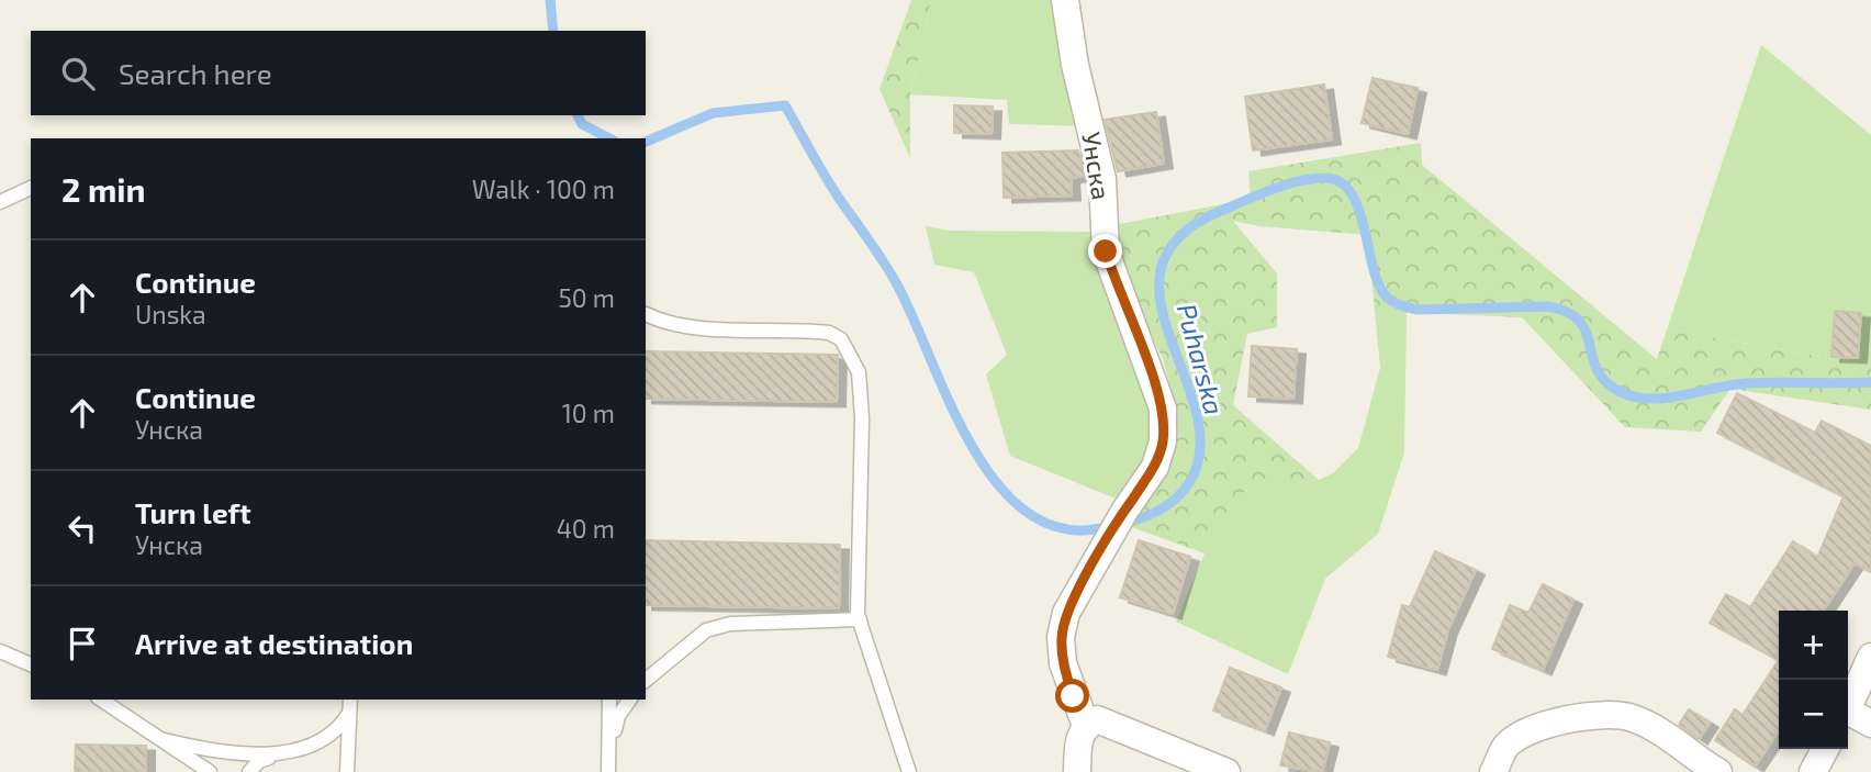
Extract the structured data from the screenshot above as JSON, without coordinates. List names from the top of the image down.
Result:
{
  "streets": {
    "street": ["Унска"]
  },
  "water": ["Puharska"],
  "page": {
    "search": "Search here",
    "heading": ["2 min", "Walk · 100 m"],
    "list": [
      ["Continue", "Unska", "50 m"],
      ["Continue", "Унска", "10 m"],
      ["Turn left", "Унска", "40 m"],
      "Arrive at destination"
    ],
    "map_buttons": ["+", "−"]
  }
}
